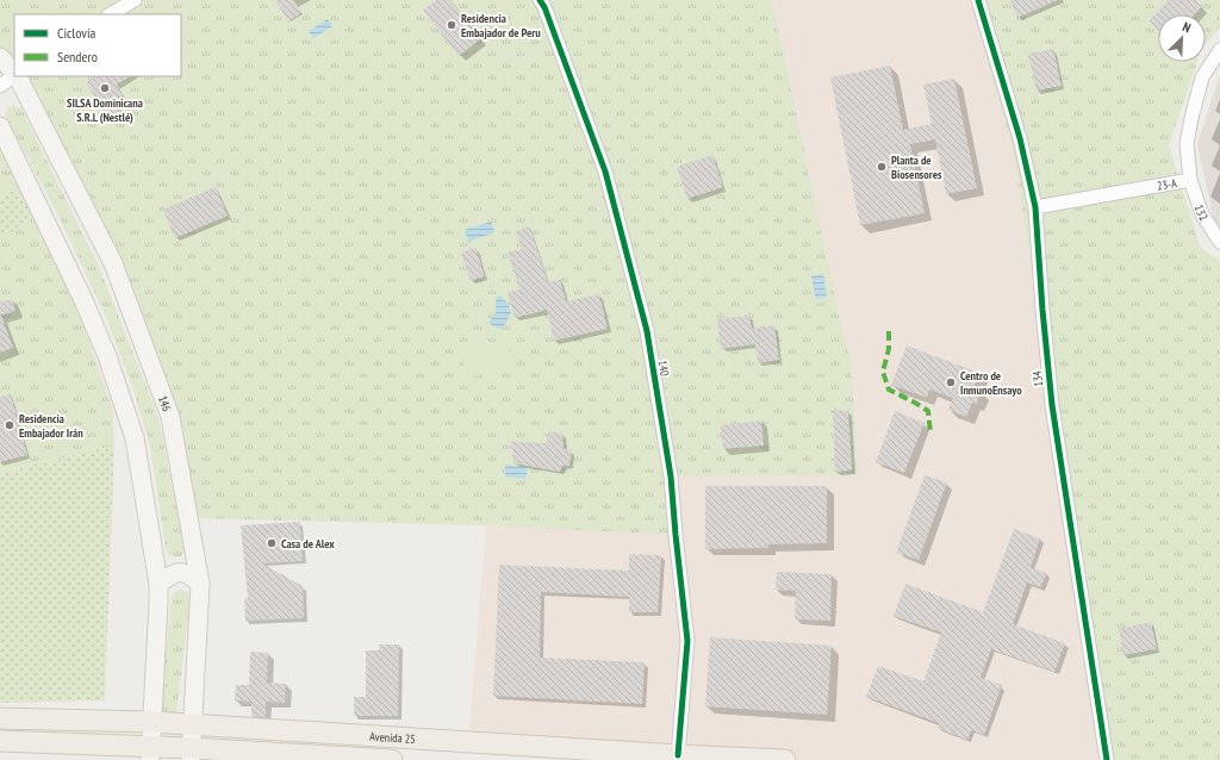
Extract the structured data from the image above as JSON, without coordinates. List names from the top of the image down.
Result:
{
  "streets": {
    "main road": ["146", "Avenida 25"],
    "street": [
      "23-A",
      "132",
      "140",
      "134"
    ]
  },
  "crossings": [
    ["23-A", "132"],
    ["23-A", "134"],
    ["140", "Avenida 25"],
    ["146", "Avenida 25"]
  ],
  "places": [
    "Residencia Embajador de Peru",
    "SILSA Dominicana S.R.L (Nestlé)",
    "Planta de Biosensores",
    "Centro de InmunoEnsayo",
    "Residencia Embajador Irán",
    "Casa de Alex"
  ],
  "legend": ["Ciclovía", "Sendero"],
  "north": "top right"
}
